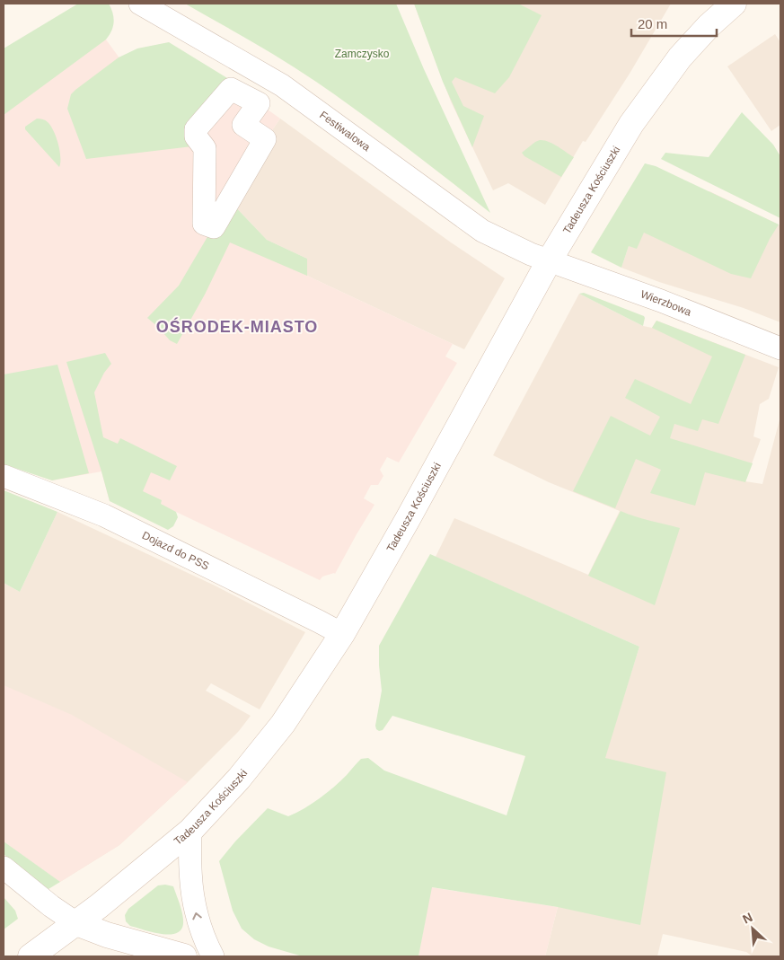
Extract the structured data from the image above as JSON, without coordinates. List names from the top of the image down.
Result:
{
  "streets": {
    "street": [
      "Festiwalowa",
      "Tadeusza Kościuszki",
      "Wierzbowa",
      "Dojazd do PSS"
    ]
  },
  "crossings": [
    ["Festiwalowa", "Tadeusza Kościuszki"],
    ["Festiwalowa", "Wierzbowa"],
    ["Tadeusza Kościuszki", "Wierzbowa"],
    ["Tadeusza Kościuszki", "Dojazd do PSS"]
  ],
  "districts": ["OŚRODEK-MIASTO"],
  "parks": ["Zamczysko"],
  "scale_bar": "20 m",
  "north": "top left"
}
